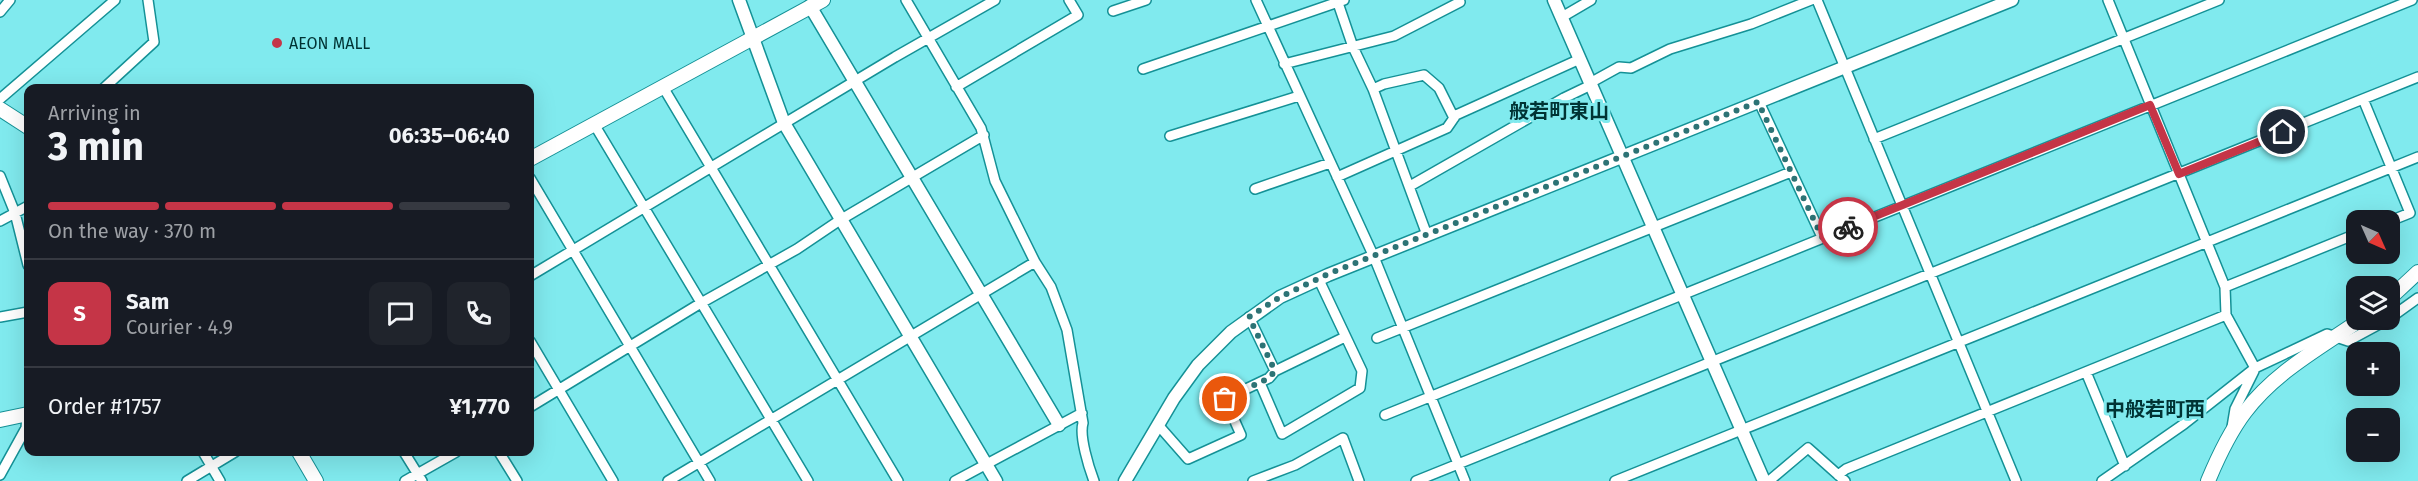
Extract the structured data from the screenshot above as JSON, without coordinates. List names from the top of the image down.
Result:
{
  "districts": ["般若町東山", "中般若町西"],
  "places": ["AEON MALL"],
  "north": "bottom right",
  "page": {
    "heading": ["3 min", "Arriving in", "06:35–06:40"],
    "panel": [
      "Sam",
      "Courier · 4.9",
      "Order #1757",
      "¥1,770"
    ],
    "bar": "On the way · 370 m",
    "map_buttons": ["+", "−"],
    "round": "S"
  }
}
